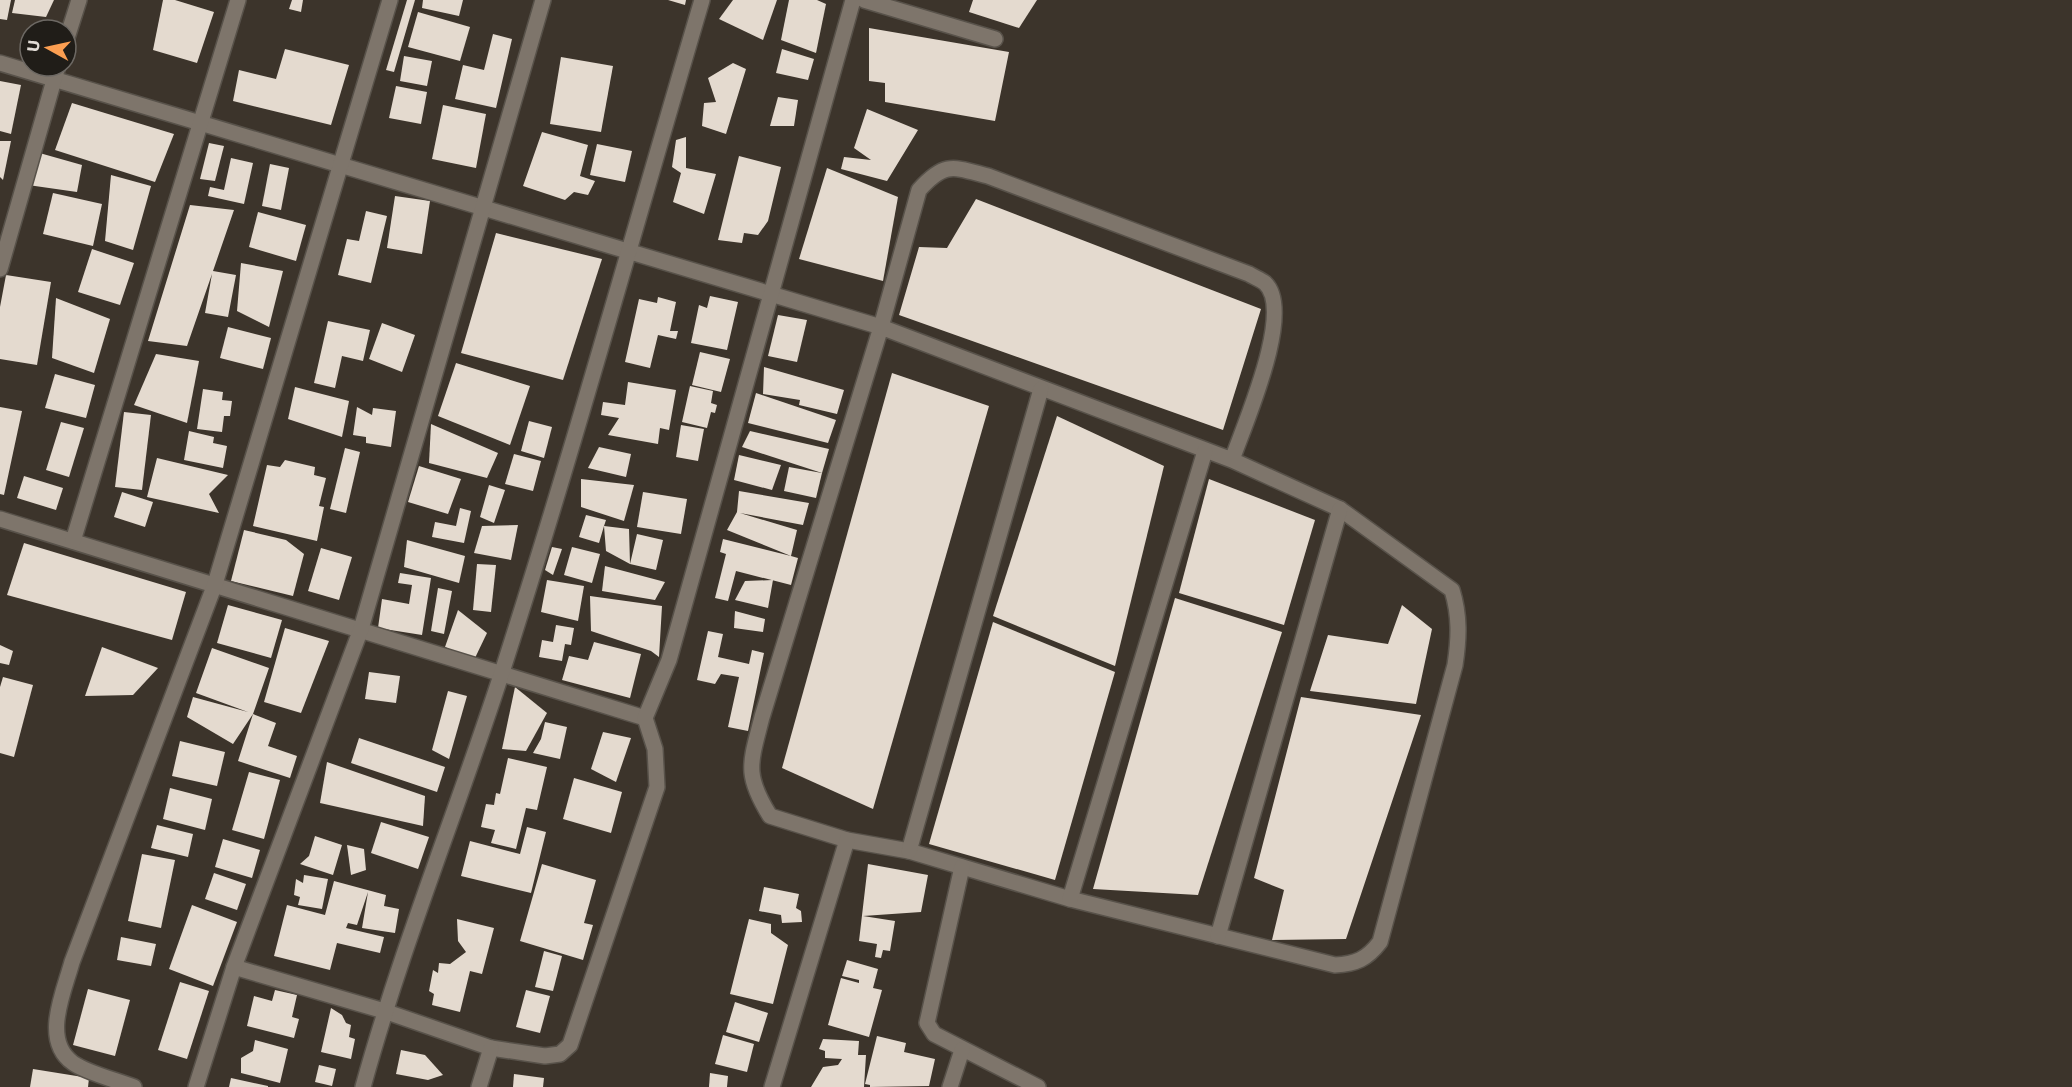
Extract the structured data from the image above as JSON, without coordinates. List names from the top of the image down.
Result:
{
  "north": "left"
}
